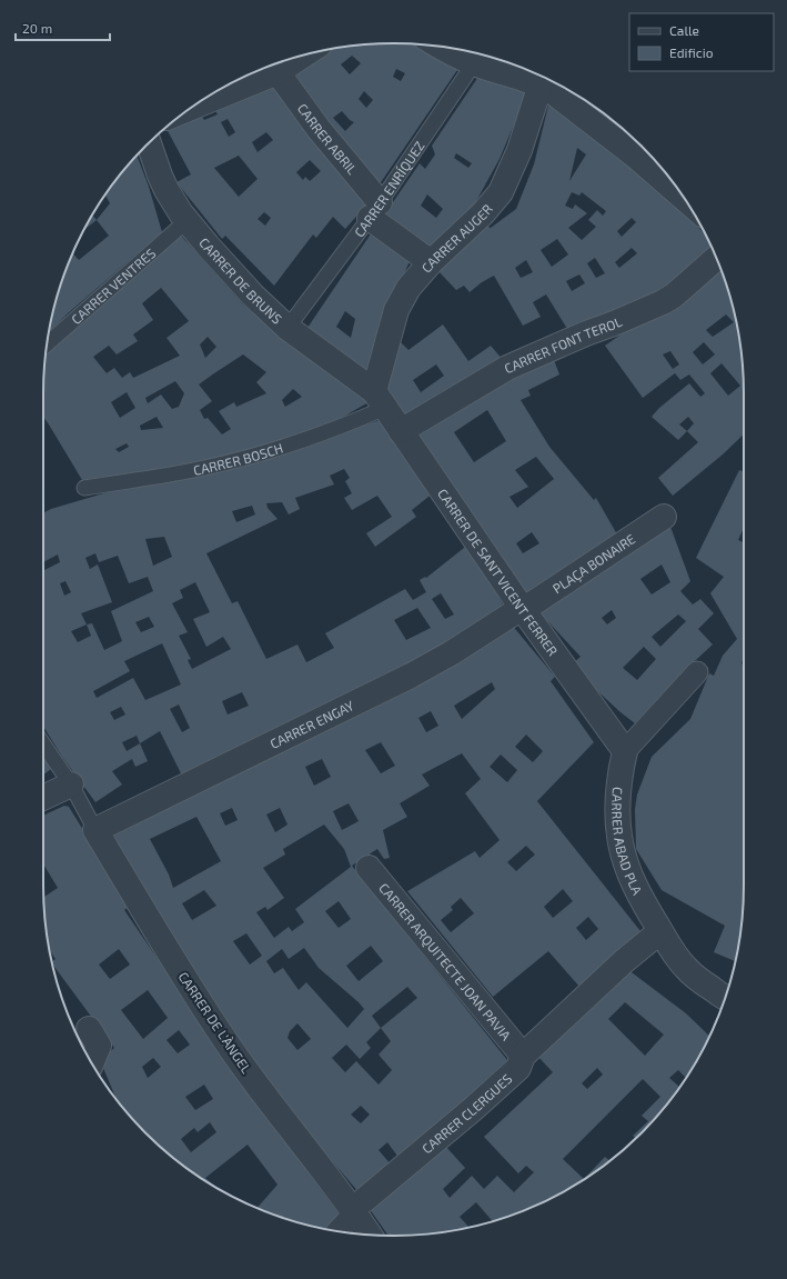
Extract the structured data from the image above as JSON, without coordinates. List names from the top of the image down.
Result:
{
  "streets": {
    "street": [
      "CARRER ABRIL",
      "CARRER AUGER",
      "CARRER DE BRUNS",
      "CARRER FONT TEROL",
      "PLAÇA BONAIRE",
      "CARRER DE SANT VICENT FERRER",
      "CARRER ENGAY",
      "CARRER ABAD PLA",
      "CARRER ARQUITECTE JOAN PAVIA",
      "CARRER DE L'ÀNGEL",
      "CARRER CLERGUES"
    ],
    "lane": ["CARRER ENRÍQUEZ", "CARRER VENTRES", "CARRER BOSCH"]
  },
  "crossings": [
    ["CARRER ABRIL", "CARRER ENRÍQUEZ"],
    ["CARRER ABRIL", "CARRER AUGER"],
    ["CARRER ENRÍQUEZ", "CARRER DE BRUNS"],
    ["CARRER AUGER", "CARRER DE BRUNS"],
    ["CARRER AUGER", "CARRER BOSCH"],
    ["CARRER AUGER", "CARRER DE SANT VICENT FERRER"],
    ["CARRER DE BRUNS", "CARRER VENTRES"],
    ["CARRER DE BRUNS", "CARRER BOSCH"],
    ["CARRER DE BRUNS", "CARRER DE SANT VICENT FERRER"],
    ["CARRER FONT TEROL", "CARRER DE SANT VICENT FERRER"],
    ["CARRER BOSCH", "CARRER DE SANT VICENT FERRER"],
    ["PLAÇA BONAIRE", "CARRER DE SANT VICENT FERRER"],
    ["PLAÇA BONAIRE", "CARRER ENGAY"],
    ["CARRER DE SANT VICENT FERRER", "CARRER ENGAY"],
    ["CARRER DE SANT VICENT FERRER", "CARRER ABAD PLA"],
    ["CARRER ENGAY", "CARRER DE L'ÀNGEL"],
    ["CARRER ABAD PLA", "CARRER CLERGUES"],
    ["CARRER ARQUITECTE JOAN PAVIA", "CARRER CLERGUES"],
    ["CARRER DE L'ÀNGEL", "CARRER CLERGUES"]
  ],
  "legend": ["Calle", "Edificio"],
  "scale_bar": "20 m"
}
